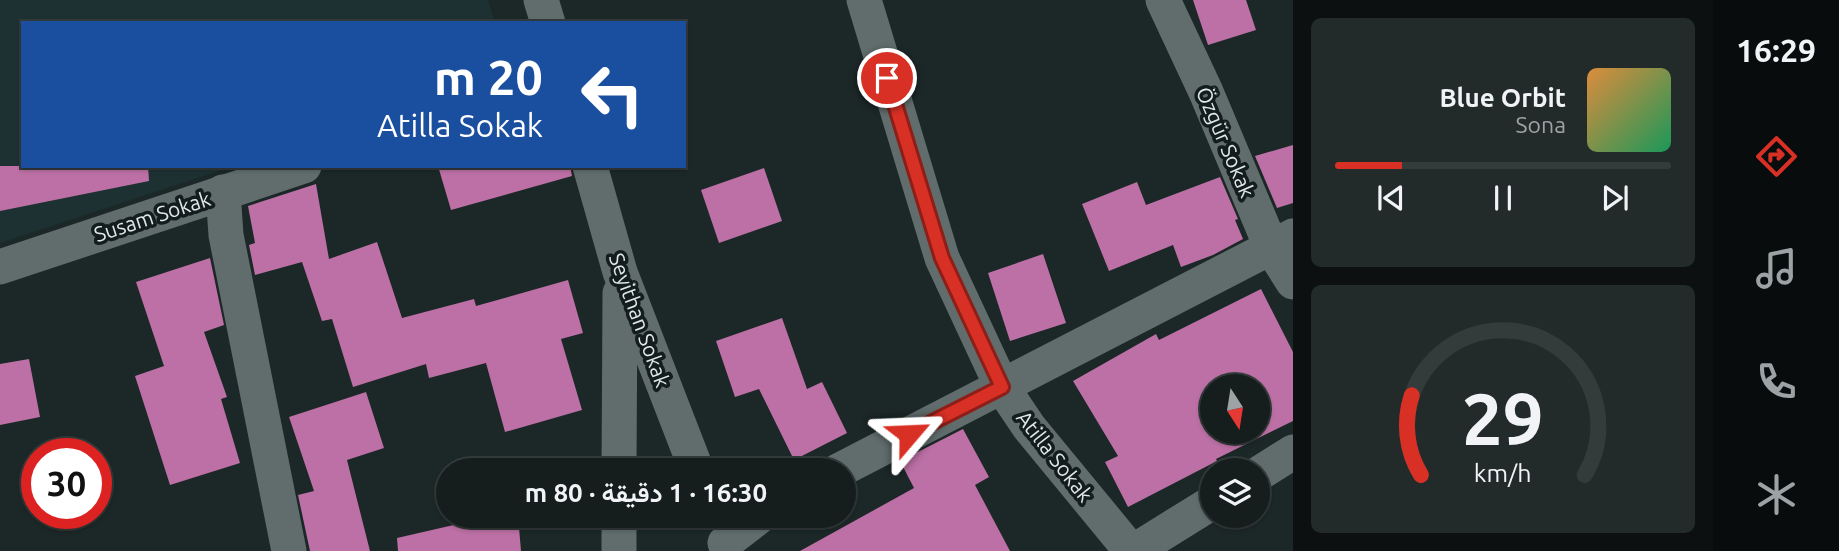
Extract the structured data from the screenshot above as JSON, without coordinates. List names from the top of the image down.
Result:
{
  "streets": {
    "street": [
      "Özgür Sokak",
      "Susam Sokak",
      "Seyithan Sokak",
      "Atilla Sokak"
    ]
  },
  "north": "bottom",
  "page": {
    "tabs": "16:29",
    "turn": ["20 m", "Atilla Sokak"],
    "song": ["Blue Orbit", "Sona"],
    "limit": "30",
    "trip": "16:30 · 1 دقيقة · 80 m",
    "gauge": ["29", "km/h"]
  }
}
